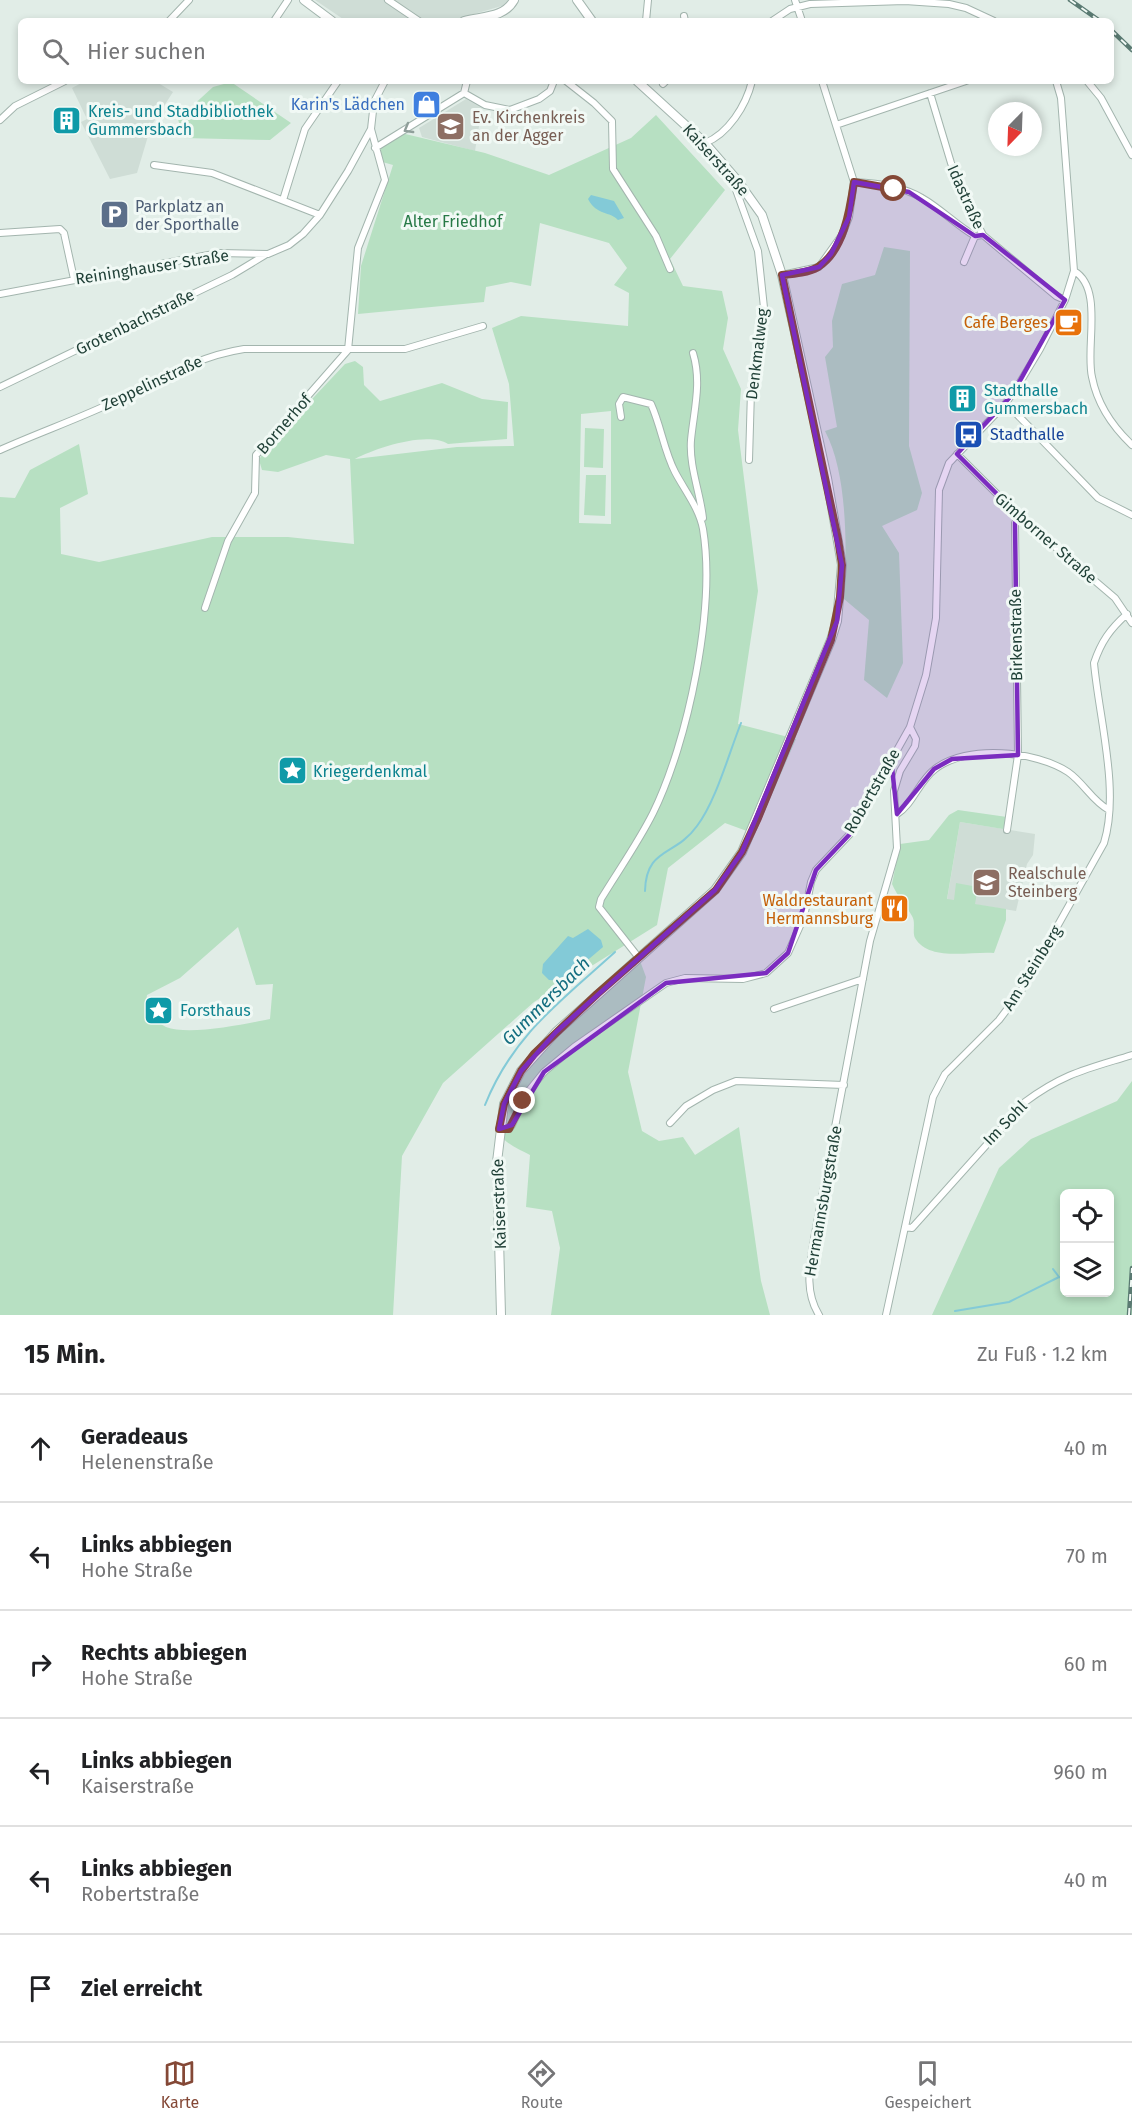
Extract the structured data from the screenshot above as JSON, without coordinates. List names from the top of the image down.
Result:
{
  "streets": {
    "street": [
      "Kaiserstraße",
      "Idastraße",
      "Reininghauser Straße",
      "Grotenbachstraße",
      "Denkmalweg",
      "Zeppelinstraße",
      "Bornerhof",
      "Gimborner Straße",
      "Birkenstraße",
      "Robertstraße",
      "Am Steinberg",
      "Im Sohl",
      "Hermannsburgstraße"
    ]
  },
  "crossings": [
    ["Kaiserstraße", "Denkmalweg"],
    ["Kaiserstraße", "Robertstraße"],
    ["Idastraße", "Robertstraße"],
    ["Reininghauser Straße", "Grotenbachstraße"],
    ["Zeppelinstraße", "Bornerhof"],
    ["Gimborner Straße", "Birkenstraße"],
    ["Gimborner Straße", "Robertstraße"],
    ["Gimborner Straße", "Am Steinberg"],
    ["Robertstraße", "Hermannsburgstraße"],
    ["Am Steinberg", "Im Sohl"]
  ],
  "water": ["Gummersbach"],
  "parks": ["Alter Friedhof"],
  "places": {
    "shop": ["Karin's Lädchen"],
    "building": ["Kreis- und Stadbibliothek Gummersbach", "Stadthalle Gummersbach"],
    "school or university": ["Ev. Kirchenkreis an der Agger", "Realschule Steinberg"],
    "parking": ["Parkplatz an der Sporthalle"],
    "cafe": ["Cafe Berges"],
    "bus stop": ["Stadthalle"],
    "place": ["Kriegerdenkmal", "Forsthaus"],
    "restaurant": ["Waldrestaurant Hermannsburg"]
  },
  "north": "bottom left",
  "page": {
    "search": "Hier suchen",
    "heading": ["15 Min.", "Zu Fuß · 1.2 km"],
    "list": [
      ["Geradeaus", "Helenenstraße", "40 m"],
      ["Links abbiegen", "Hohe Straße", "70 m"],
      ["Rechts abbiegen", "Hohe Straße", "60 m"],
      ["Links abbiegen", "Kaiserstraße", "960 m"],
      ["Links abbiegen", "Robertstraße", "40 m"],
      "Ziel erreicht"
    ],
    "nav": ["Karte", "Route", "Gespeichert"]
  }
}
